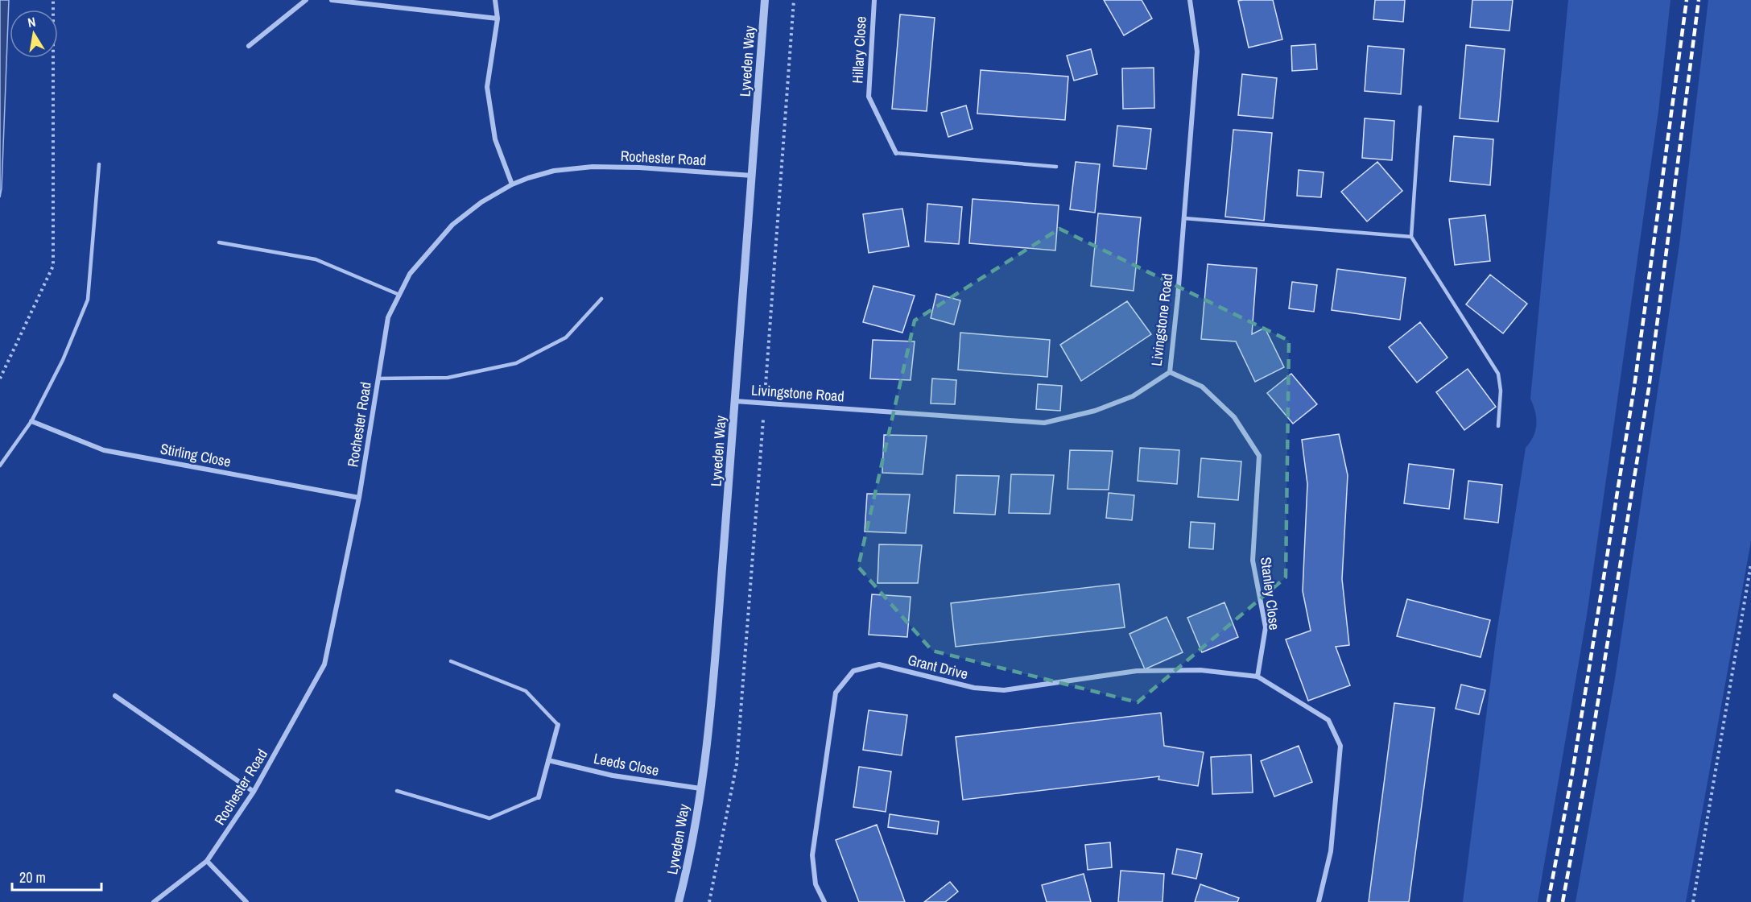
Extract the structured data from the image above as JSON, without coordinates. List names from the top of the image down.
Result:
{
  "streets": {
    "street": [
      "Hillary Close",
      "Lyveden Way",
      "Rochester Road",
      "Livingstone Road",
      "Stirling Close",
      "Stanley Close",
      "Grant Drive",
      "Leeds Close"
    ]
  },
  "crossings": [
    ["Lyveden Way", "Rochester Road"],
    ["Lyveden Way", "Livingstone Road"],
    ["Lyveden Way", "Leeds Close"],
    ["Rochester Road", "Stirling Close"],
    ["Livingstone Road", "Stanley Close"],
    ["Stanley Close", "Grant Drive"]
  ],
  "scale_bar": "20 m",
  "north": "top"
}
